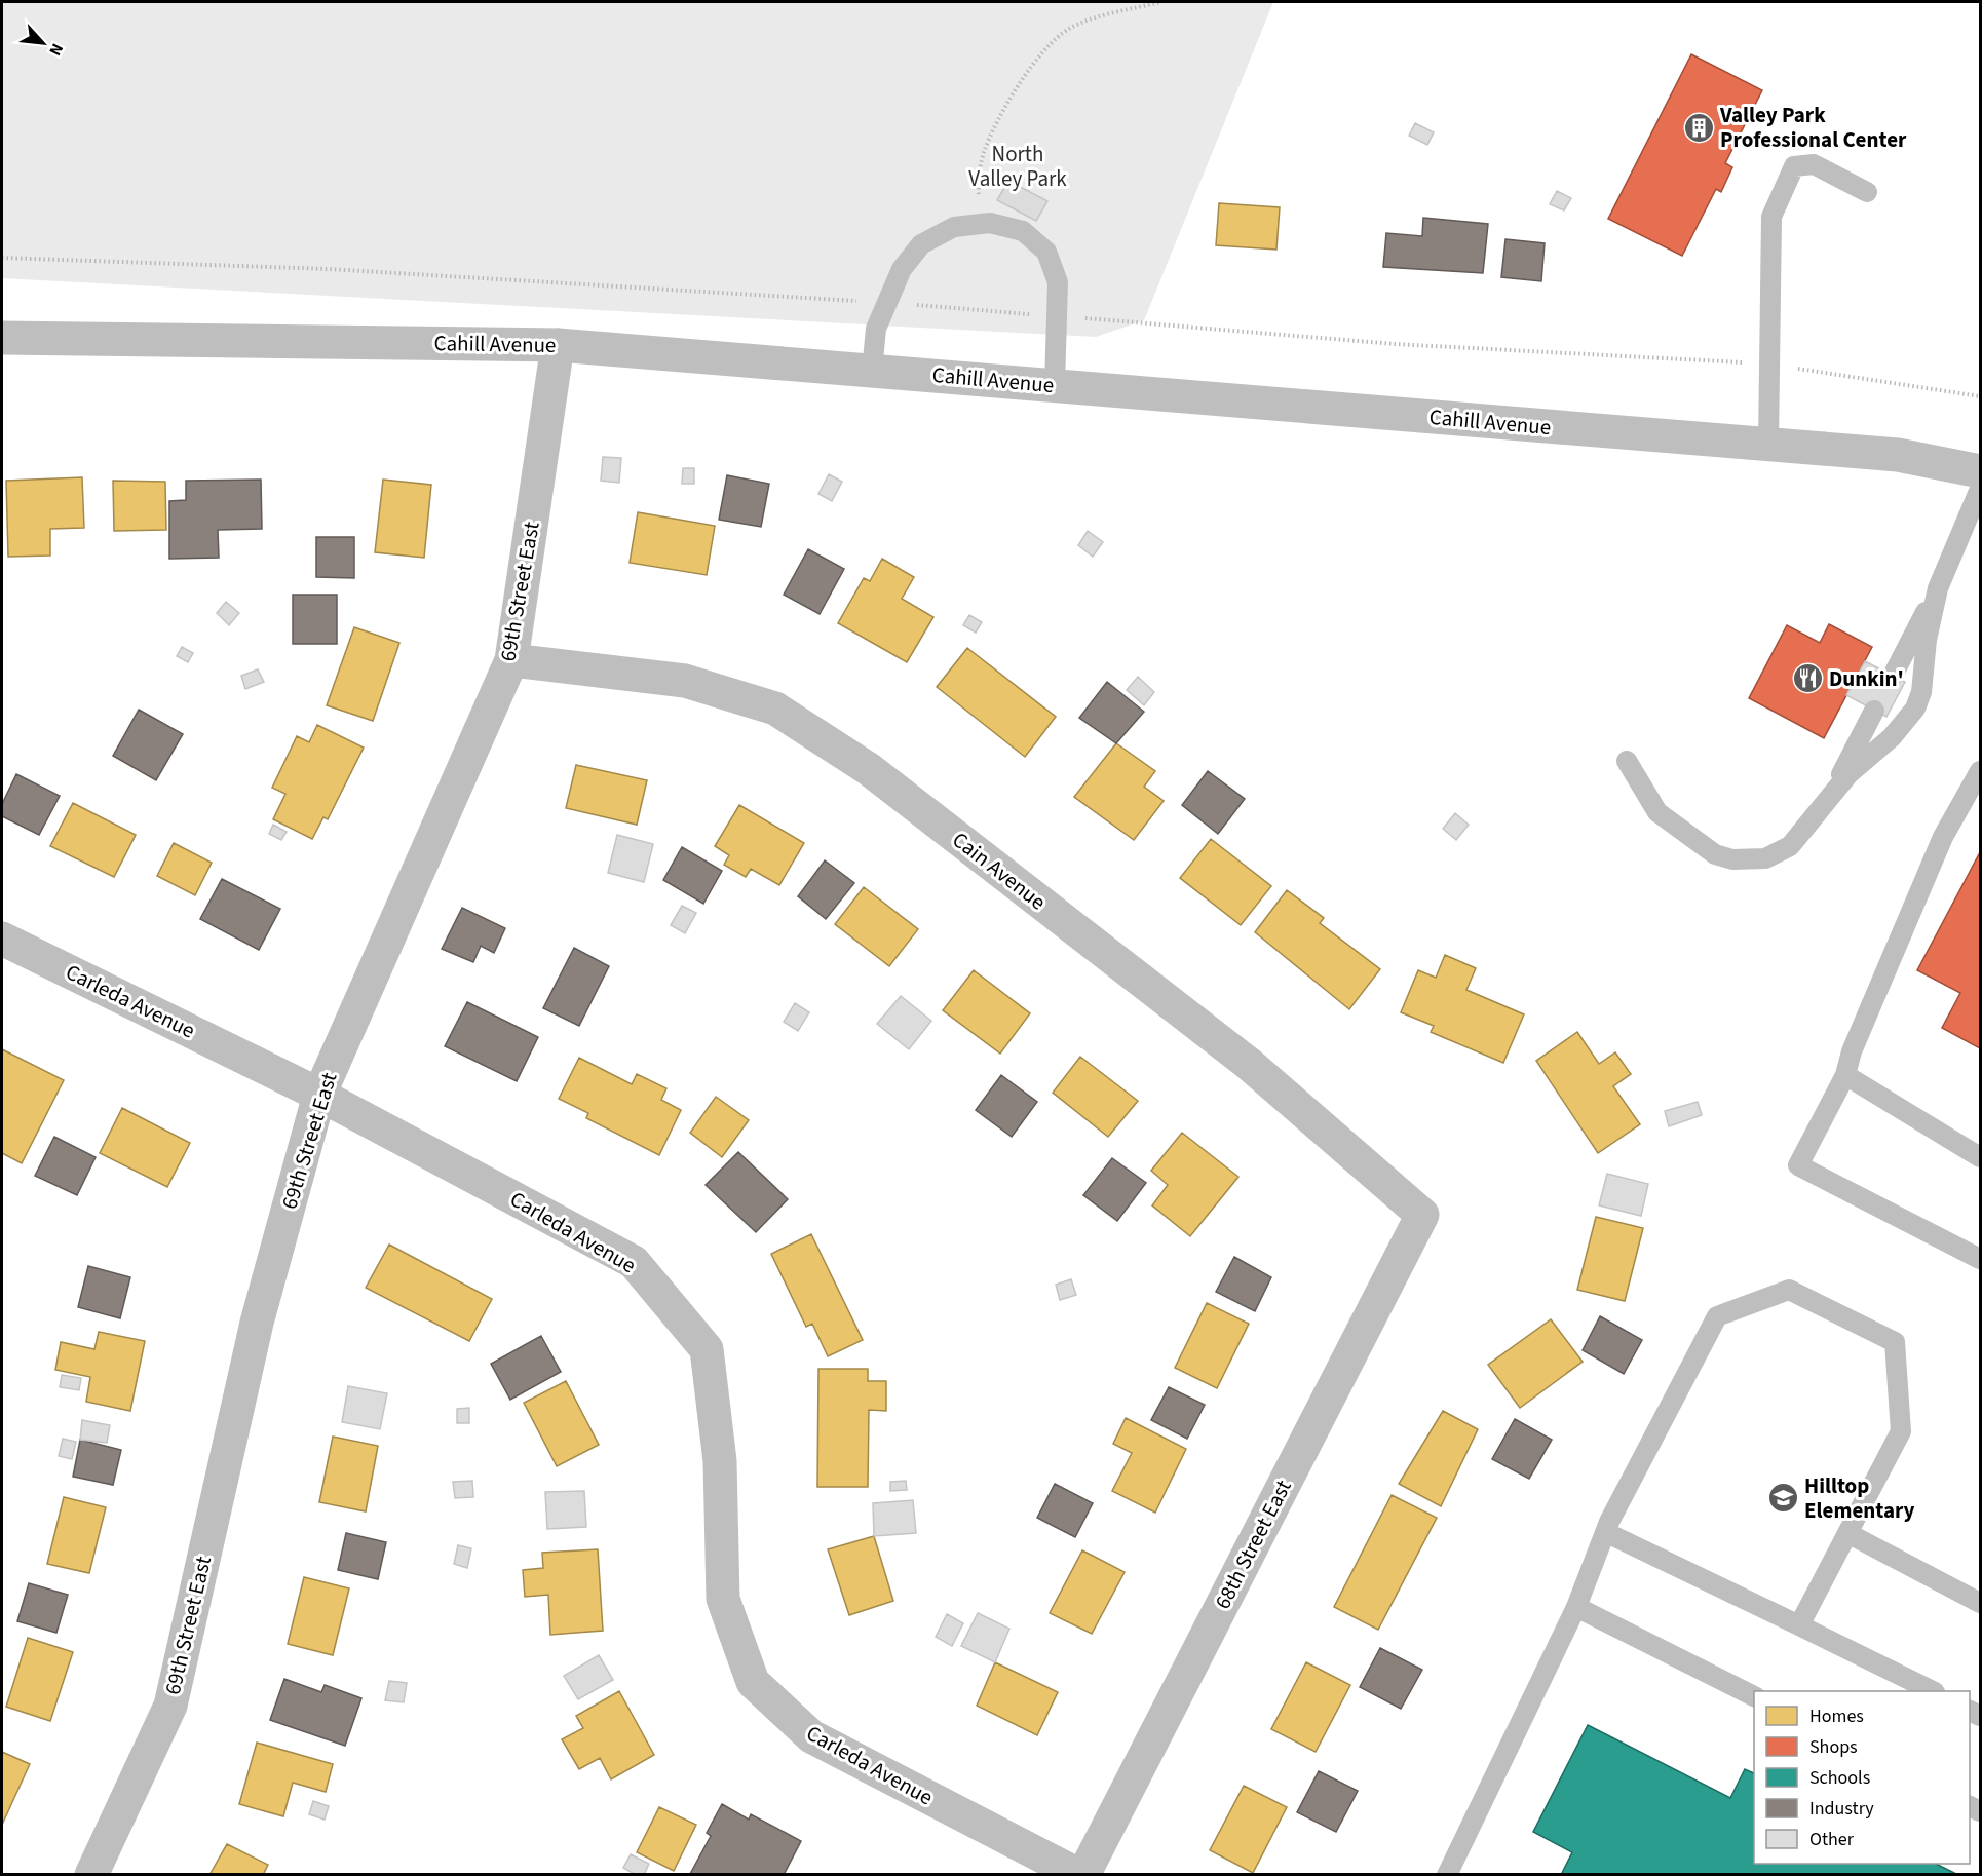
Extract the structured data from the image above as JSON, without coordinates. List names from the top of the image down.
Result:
{
  "streets": {
    "street": [
      "Cahill Avenue",
      "69th Street East",
      "Cain Avenue",
      "Carleda Avenue",
      "68th Street East"
    ]
  },
  "crossings": [
    ["Cahill Avenue", "69th Street East"],
    ["69th Street East", "Cain Avenue"],
    ["69th Street East", "Carleda Avenue"],
    ["Cain Avenue", "68th Street East"]
  ],
  "parks": ["North Valley Park"],
  "places": {
    "building": ["Valley Park Professional Center"],
    "restaurant": ["Dunkin'"],
    "school or university": ["Hilltop Elementary"]
  },
  "legend": [
    "Homes",
    "Shops",
    "Schools",
    "Industry",
    "Other"
  ],
  "north": "bottom right"
}
